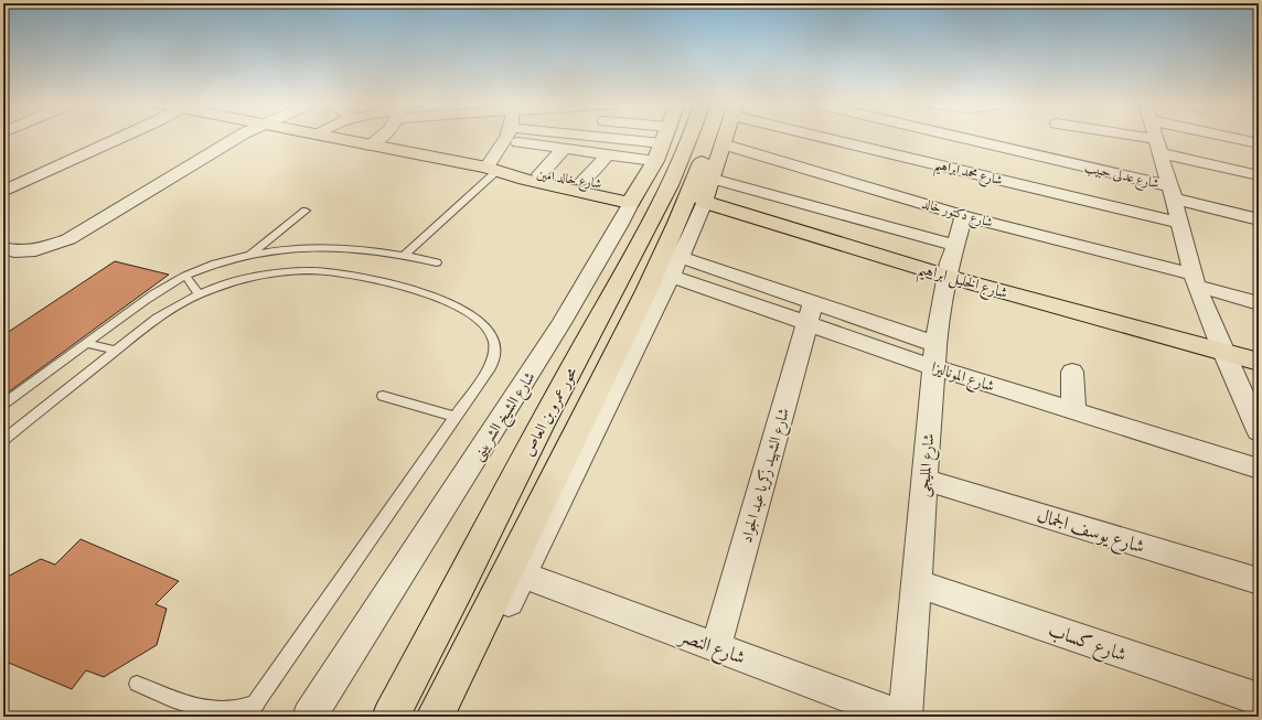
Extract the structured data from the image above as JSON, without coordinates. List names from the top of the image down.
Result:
{
  "streets": {
    "main road": [
      "شارع خالد امين",
      "شارع الخليل ابراهيم",
      "محور عمرو بن العاص",
      "شارع الشيخ الشربينى"
    ],
    "street": [
      "شارع محمد ابراهيم",
      "شارع عدلى حبيب",
      "شارع دكتور خالد",
      "شارع الموناليزا",
      "شارع المليجى",
      "شارع الشهيد زكريا عبد الجواد",
      "شارع يوسف الجمال",
      "شارع كساب",
      "شارع النصر"
    ]
  },
  "crossings": [
    ["شارع خالد امين", "شارع الشيخ الشربينى"],
    ["شارع دكتور خالد", "شارع المليجى"],
    ["شارع الخليل ابراهيم", "شارع المليجى"],
    ["شارع الموناليزا", "شارع المليجى"],
    ["شارع الموناليزا", "شارع الشهيد زكريا عبد الجواد"],
    ["شارع المليجى", "شارع يوسف الجمال"],
    ["شارع المليجى", "شارع كساب"],
    ["شارع المليجى", "شارع النصر"],
    ["شارع الشهيد زكريا عبد الجواد", "شارع النصر"]
  ]
}
